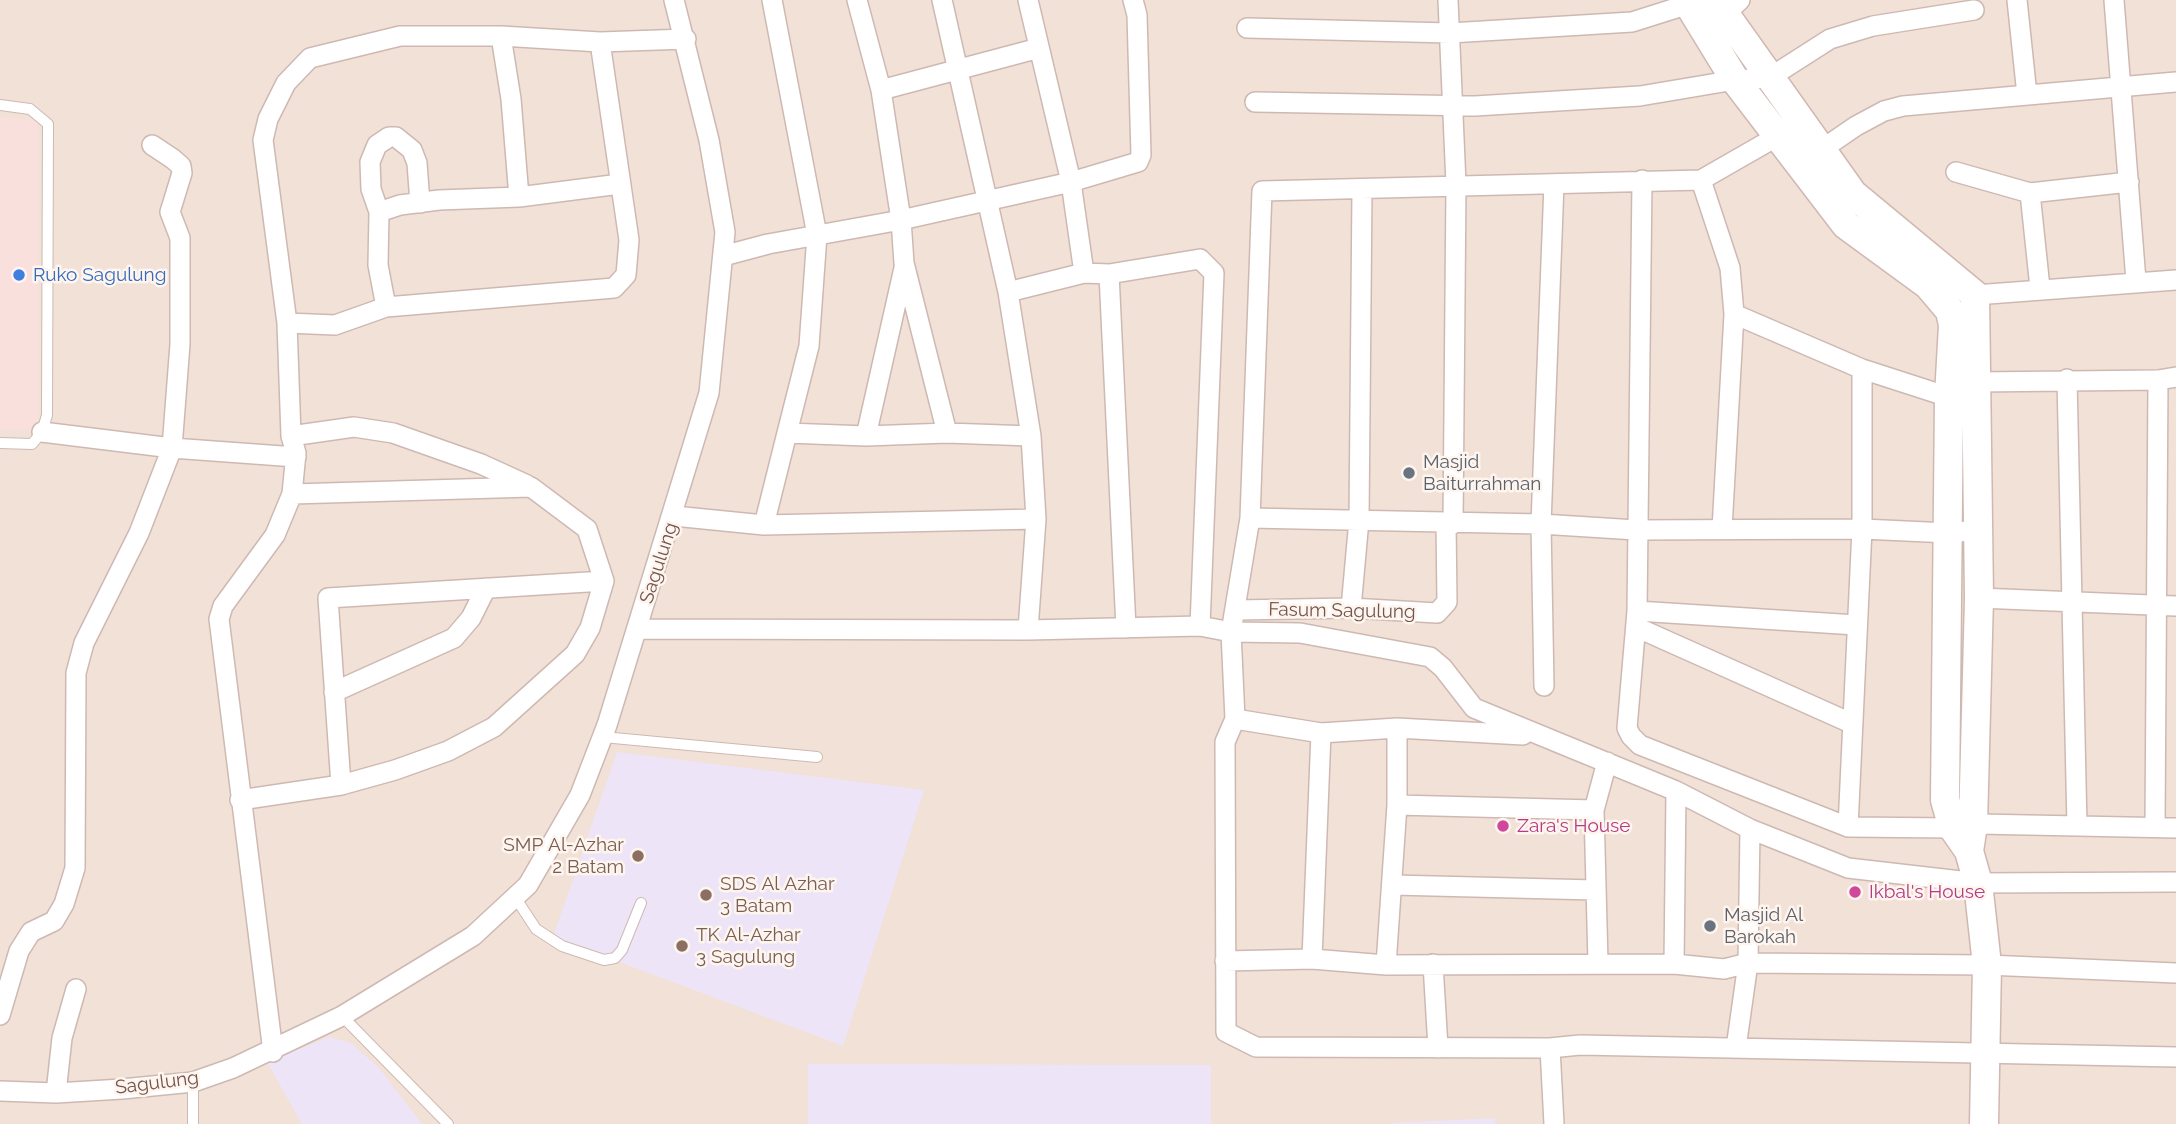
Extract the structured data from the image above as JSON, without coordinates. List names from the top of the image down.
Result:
{
  "streets": {
    "street": ["Sagulung", "Fasum Sagulung"]
  },
  "places": [
    "Ruko Sagulung",
    "Masjid Baiturrahman",
    "Zara's House",
    "SMP Al-Azhar 2 Batam",
    "Ikbal's House",
    "SDS Al Azhar 3 Batam",
    "Masjid Al Barokah",
    "TK Al-Azhar 3 Sagulung"
  ]
}
